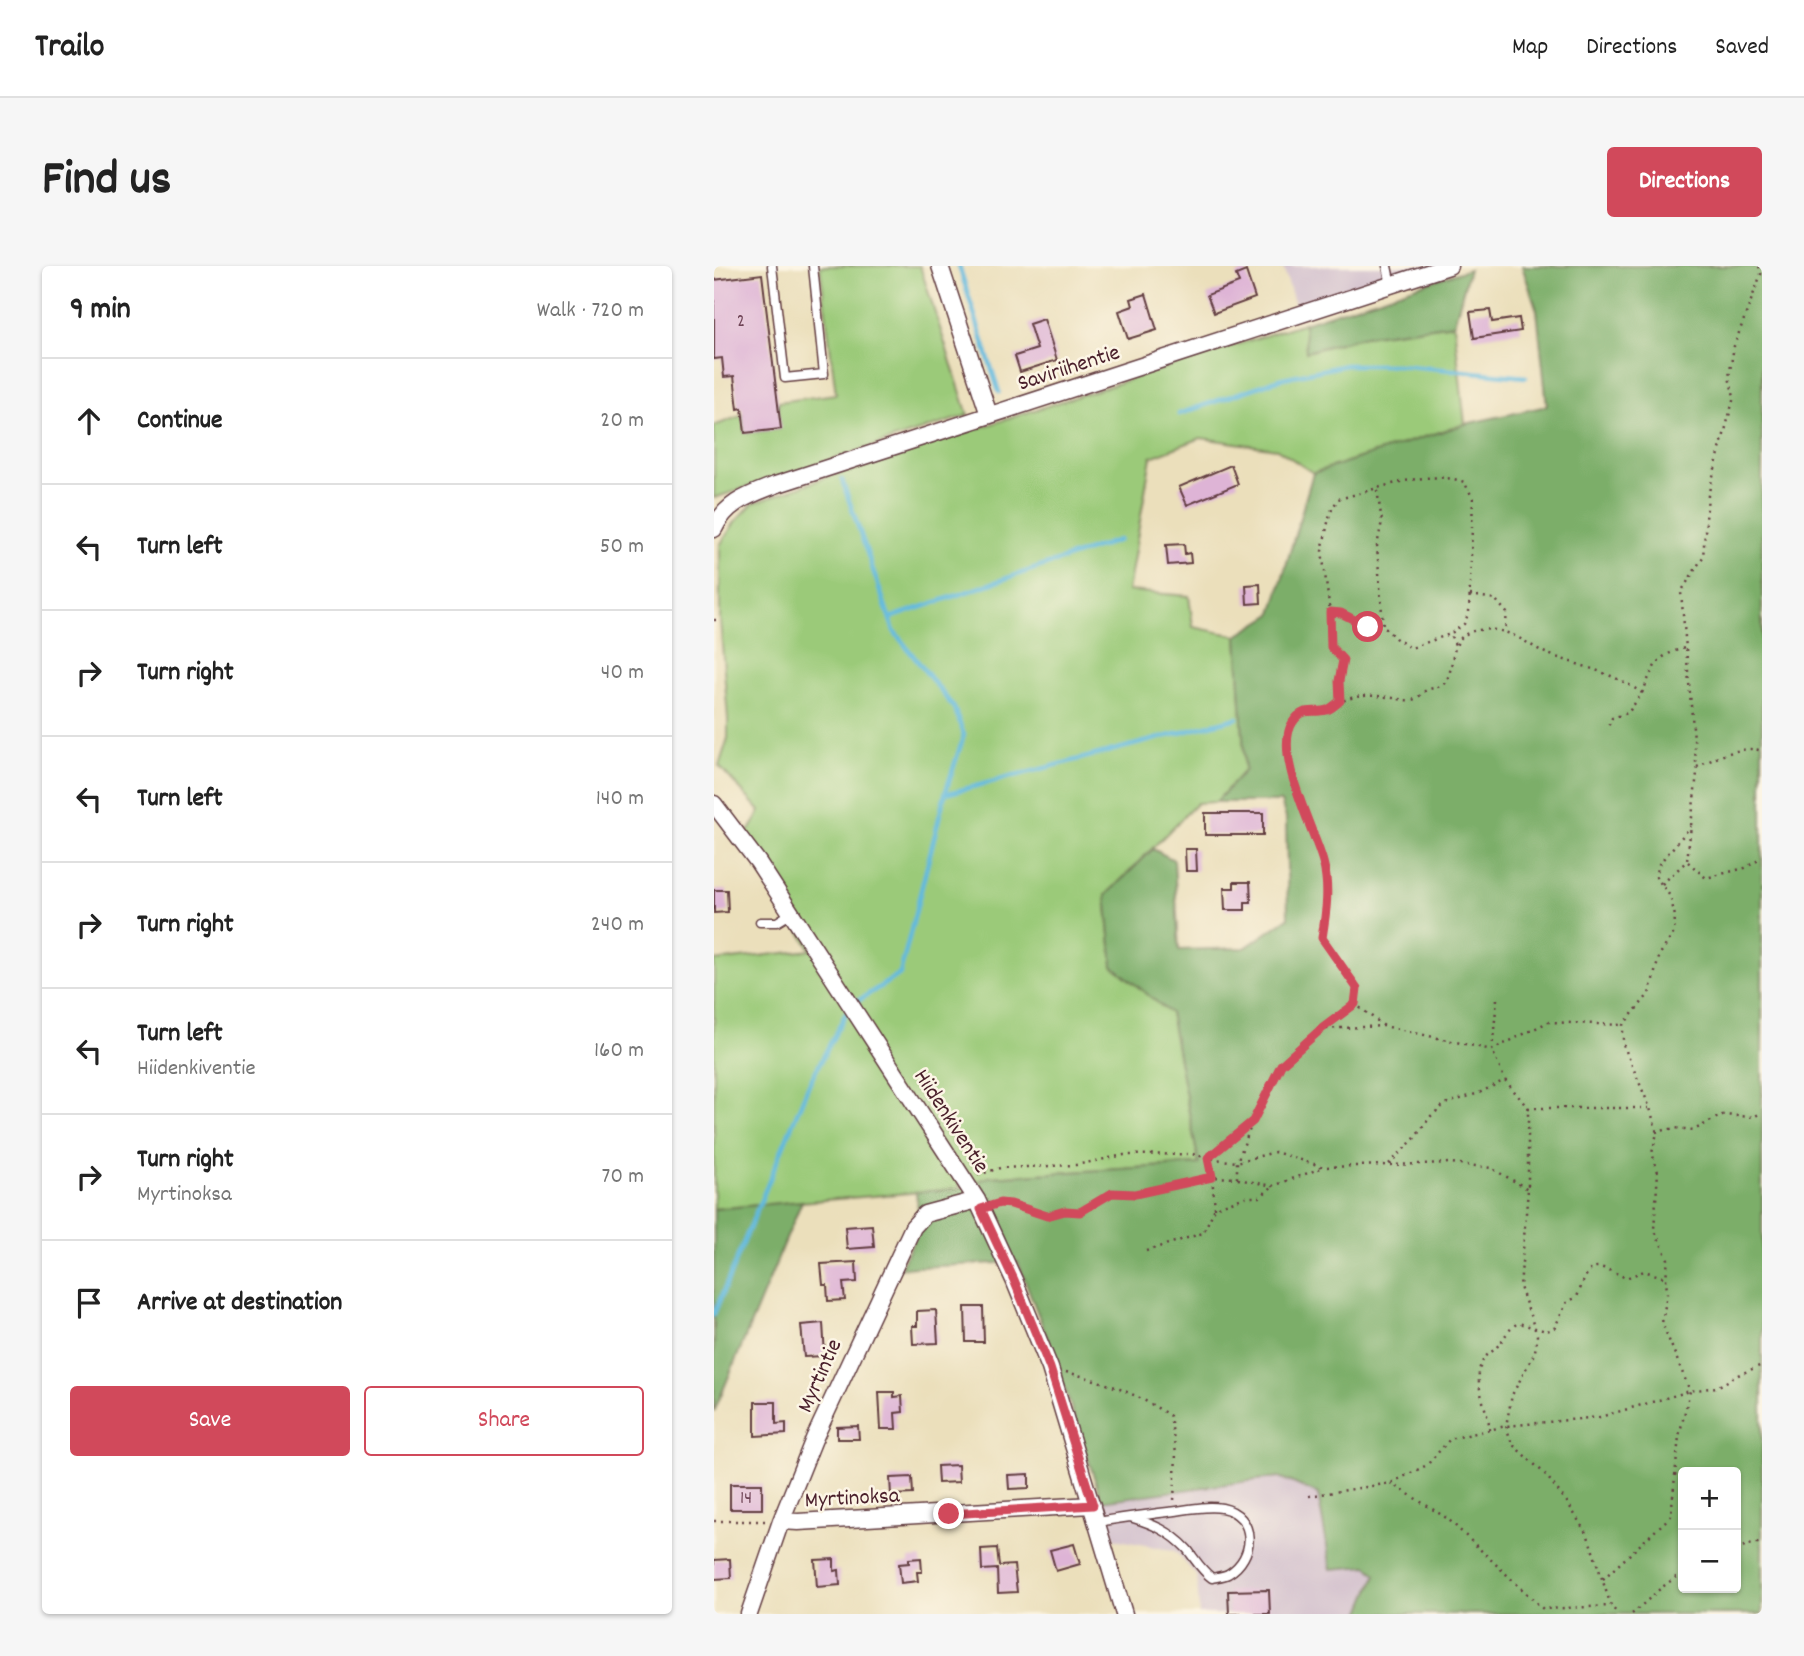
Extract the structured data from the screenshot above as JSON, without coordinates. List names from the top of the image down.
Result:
{
  "streets": {
    "street": [
      "Saviriihentie",
      "Hiidenkiventie",
      "Myrtintie",
      "Myrtinoksa"
    ]
  },
  "crossings": [
    ["Hiidenkiventie", "Myrtintie"],
    ["Hiidenkiventie", "Myrtinoksa"],
    ["Myrtintie", "Myrtinoksa"]
  ],
  "house_numbers": ["2", "14"],
  "page": {
    "header": "Trailo",
    "nav": ["Map", "Directions", "Saved"],
    "title": "Find us",
    "buttons": [
      "Directions",
      ["Save", "Share"]
    ],
    "heading": ["9 min", "Walk · 720 m"],
    "list": [
      ["Continue", "20 m"],
      ["Turn left", "50 m"],
      ["Turn right", "40 m"],
      ["Turn left", "140 m"],
      ["Turn right", "240 m"],
      ["Turn left", "Hiidenkiventie", "160 m"],
      ["Turn right", "Myrtinoksa", "70 m"],
      "Arrive at destination"
    ],
    "map_buttons": ["+", "−"]
  }
}
